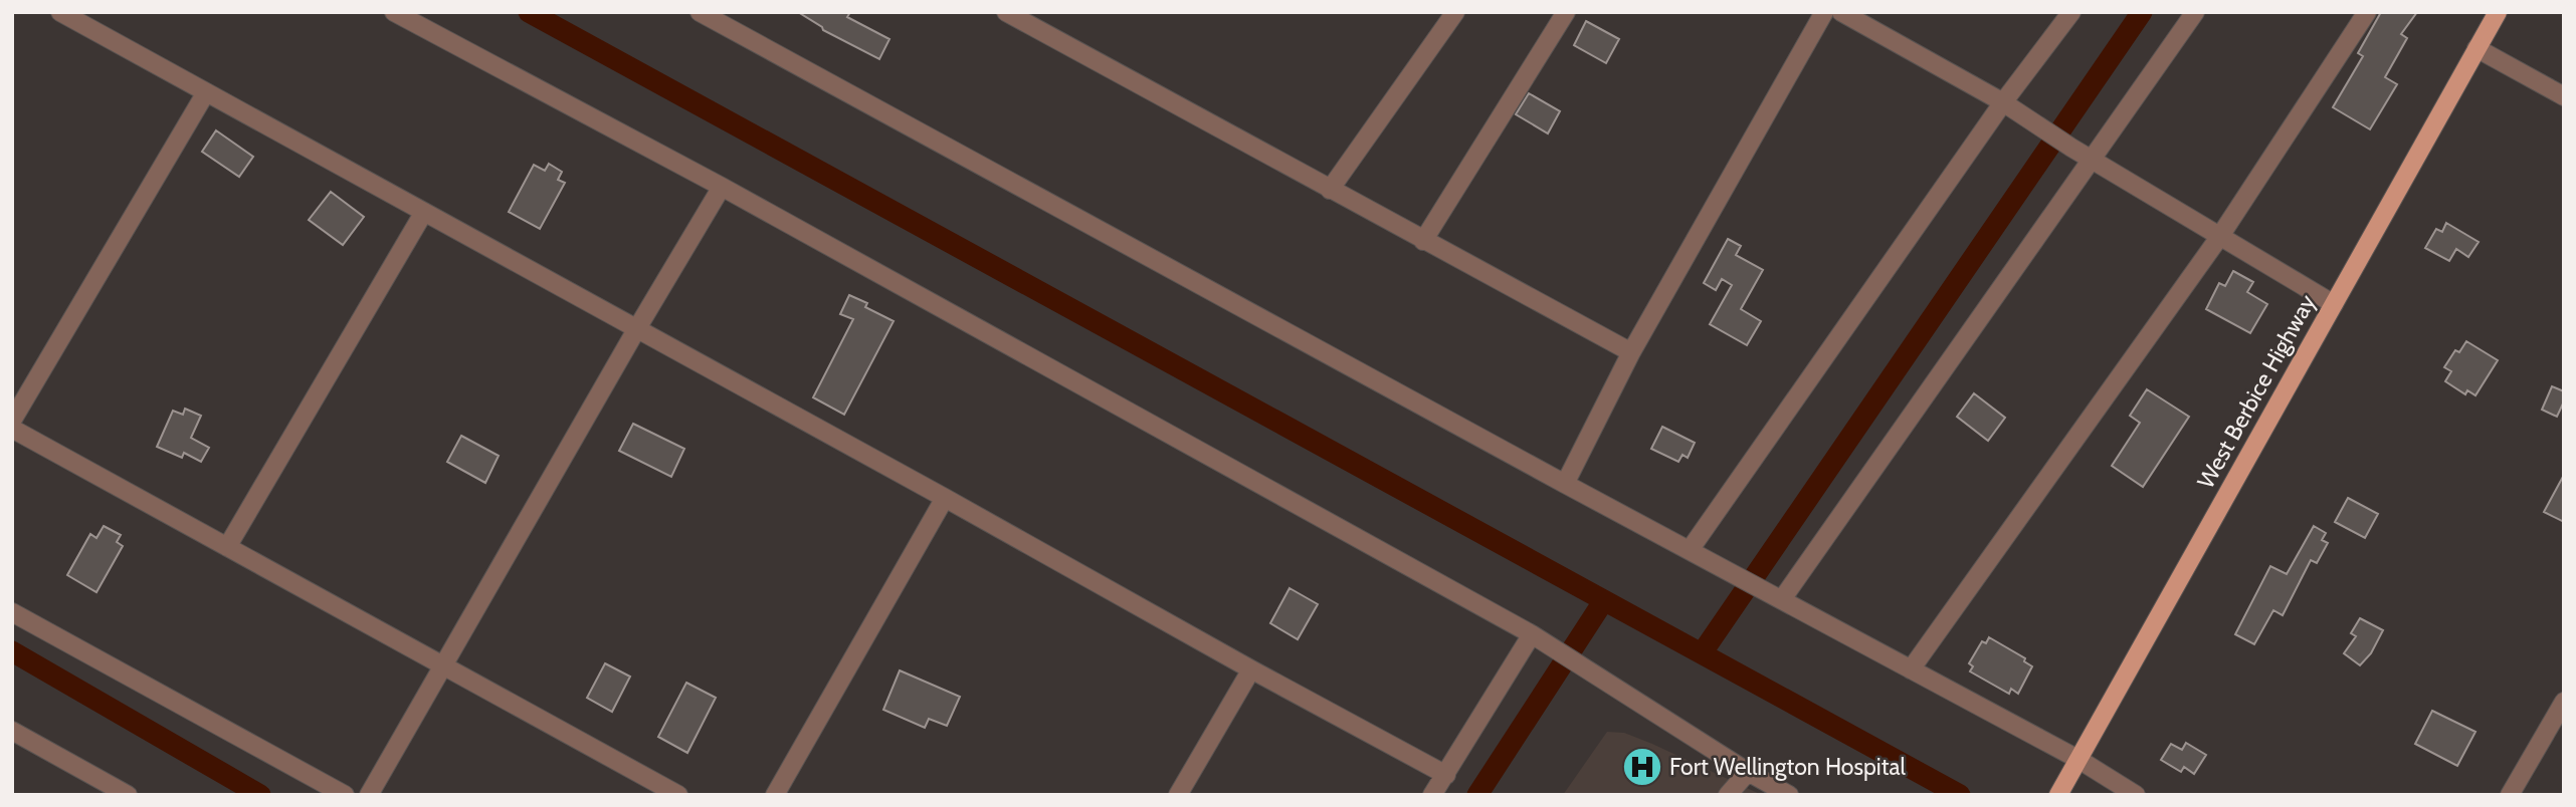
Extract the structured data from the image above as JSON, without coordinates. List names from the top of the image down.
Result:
{
  "streets": {
    "main road": ["West Berbice Highway"]
  },
  "places": {
    "hospital": ["Fort Wellington Hospital"]
  }
}
